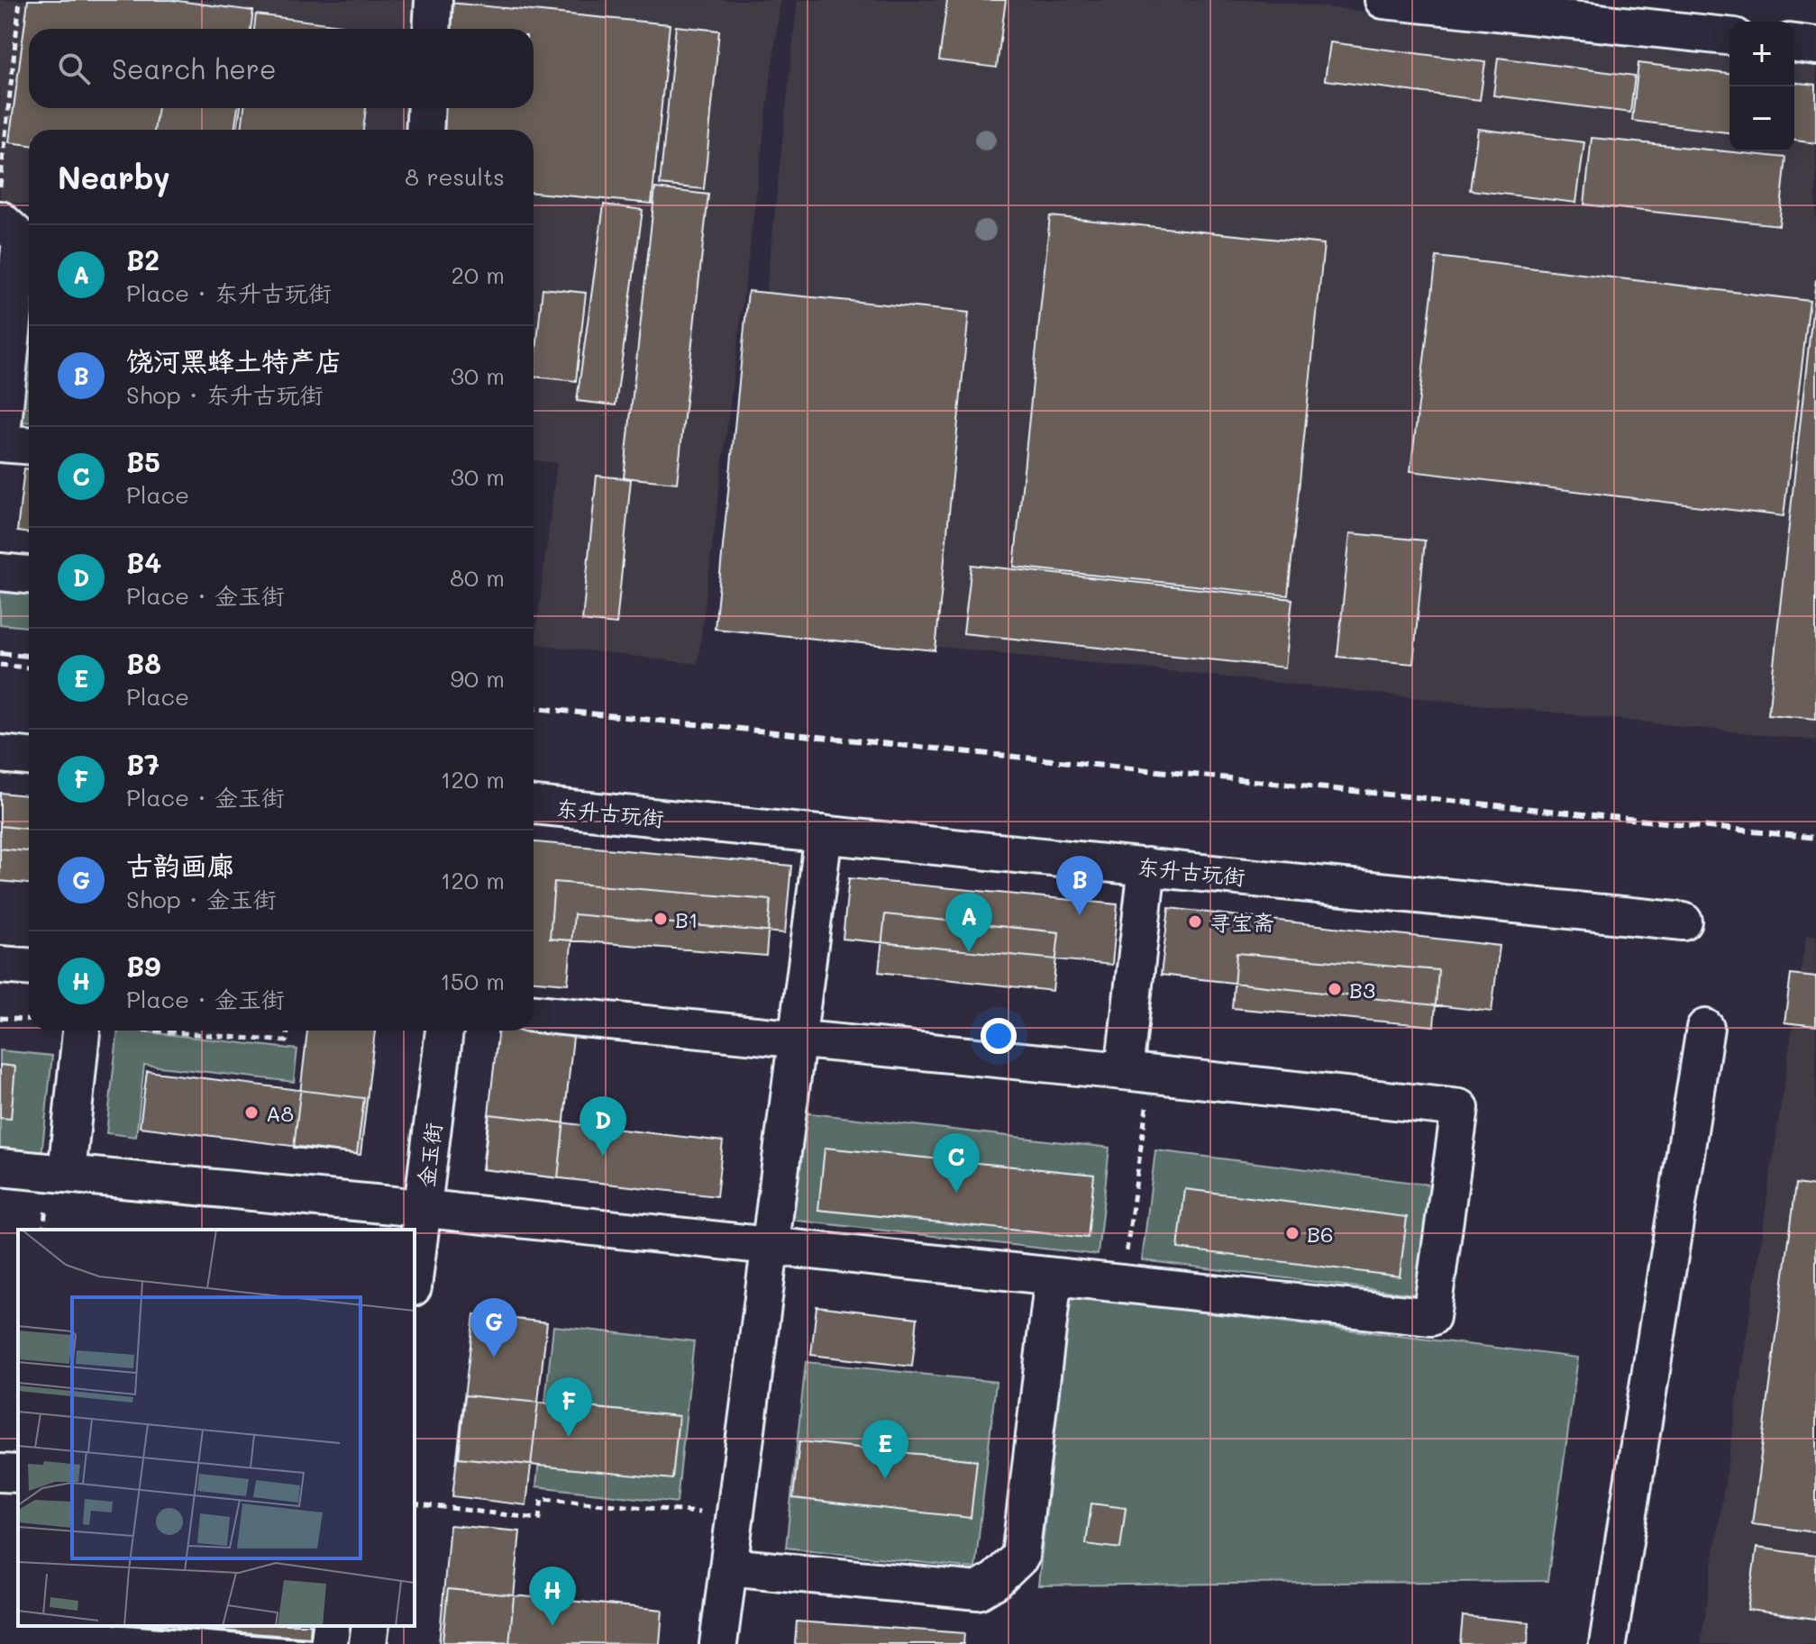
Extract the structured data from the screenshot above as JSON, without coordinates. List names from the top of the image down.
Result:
{
  "streets": {
    "street": ["东升古玩街", "金玉街"]
  },
  "places": [
    "B1",
    "寻宝斋",
    "B3",
    "A8",
    "B6"
  ],
  "page": {
    "map_buttons": ["+", "−"],
    "search": "Search here",
    "heading": ["Nearby", "8 results"],
    "list": [
      {
        "mark": "A",
        "name": "B2",
        "note": "Place · 东升古玩街",
        "value": "20 m"
      },
      {
        "mark": "B",
        "name": "饶河黑蜂土特产店",
        "note": "Shop · 东升古玩街",
        "value": "30 m"
      },
      {
        "mark": "C",
        "name": "B5",
        "note": "Place",
        "value": "30 m"
      },
      {
        "mark": "D",
        "name": "B4",
        "note": "Place · 金玉街",
        "value": "80 m"
      },
      {
        "mark": "E",
        "name": "B8",
        "note": "Place",
        "value": "90 m"
      },
      {
        "mark": "F",
        "name": "B7",
        "note": "Place · 金玉街",
        "value": "120 m"
      },
      {
        "mark": "G",
        "name": "古韵画廊",
        "note": "Shop · 金玉街",
        "value": "120 m"
      },
      {
        "mark": "H",
        "name": "B9",
        "note": "Place · 金玉街",
        "value": "150 m"
      }
    ],
    "pins": [
      "B",
      "A",
      "D",
      "C",
      "G",
      "F",
      "E",
      "H"
    ]
  }
}
